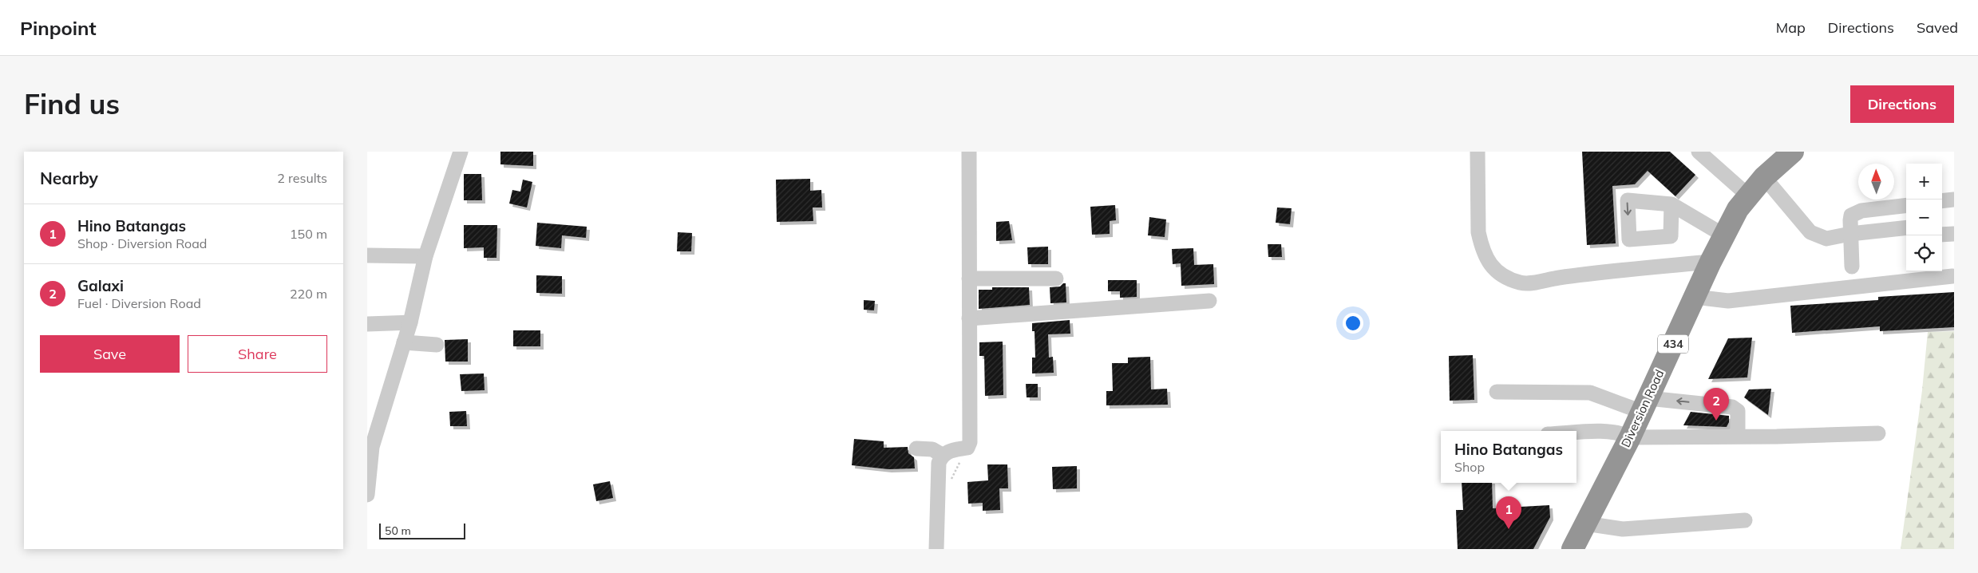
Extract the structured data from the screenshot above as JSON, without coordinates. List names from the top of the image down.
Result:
{
  "streets": {
    "highway": ["434", "Diversion Road"]
  },
  "scale_bar": "50 m",
  "north": "top",
  "page": {
    "header": "Pinpoint",
    "nav": ["Map", "Directions", "Saved"],
    "buttons": [
      "Directions",
      ["Save", "Share"]
    ],
    "title": "Find us",
    "heading": ["Nearby", "2 results"],
    "map_buttons": ["+", "−"],
    "list": [
      {
        "mark": "1",
        "name": "Hino Batangas",
        "note": "Shop · Diversion Road",
        "value": "150 m"
      },
      {
        "mark": "2",
        "name": "Galaxi",
        "note": "Fuel · Diversion Road",
        "value": "220 m"
      }
    ],
    "pins": ["2", "1"],
    "popup": ["Hino Batangas", "Shop"],
    "scale": "50 m"
  }
}
